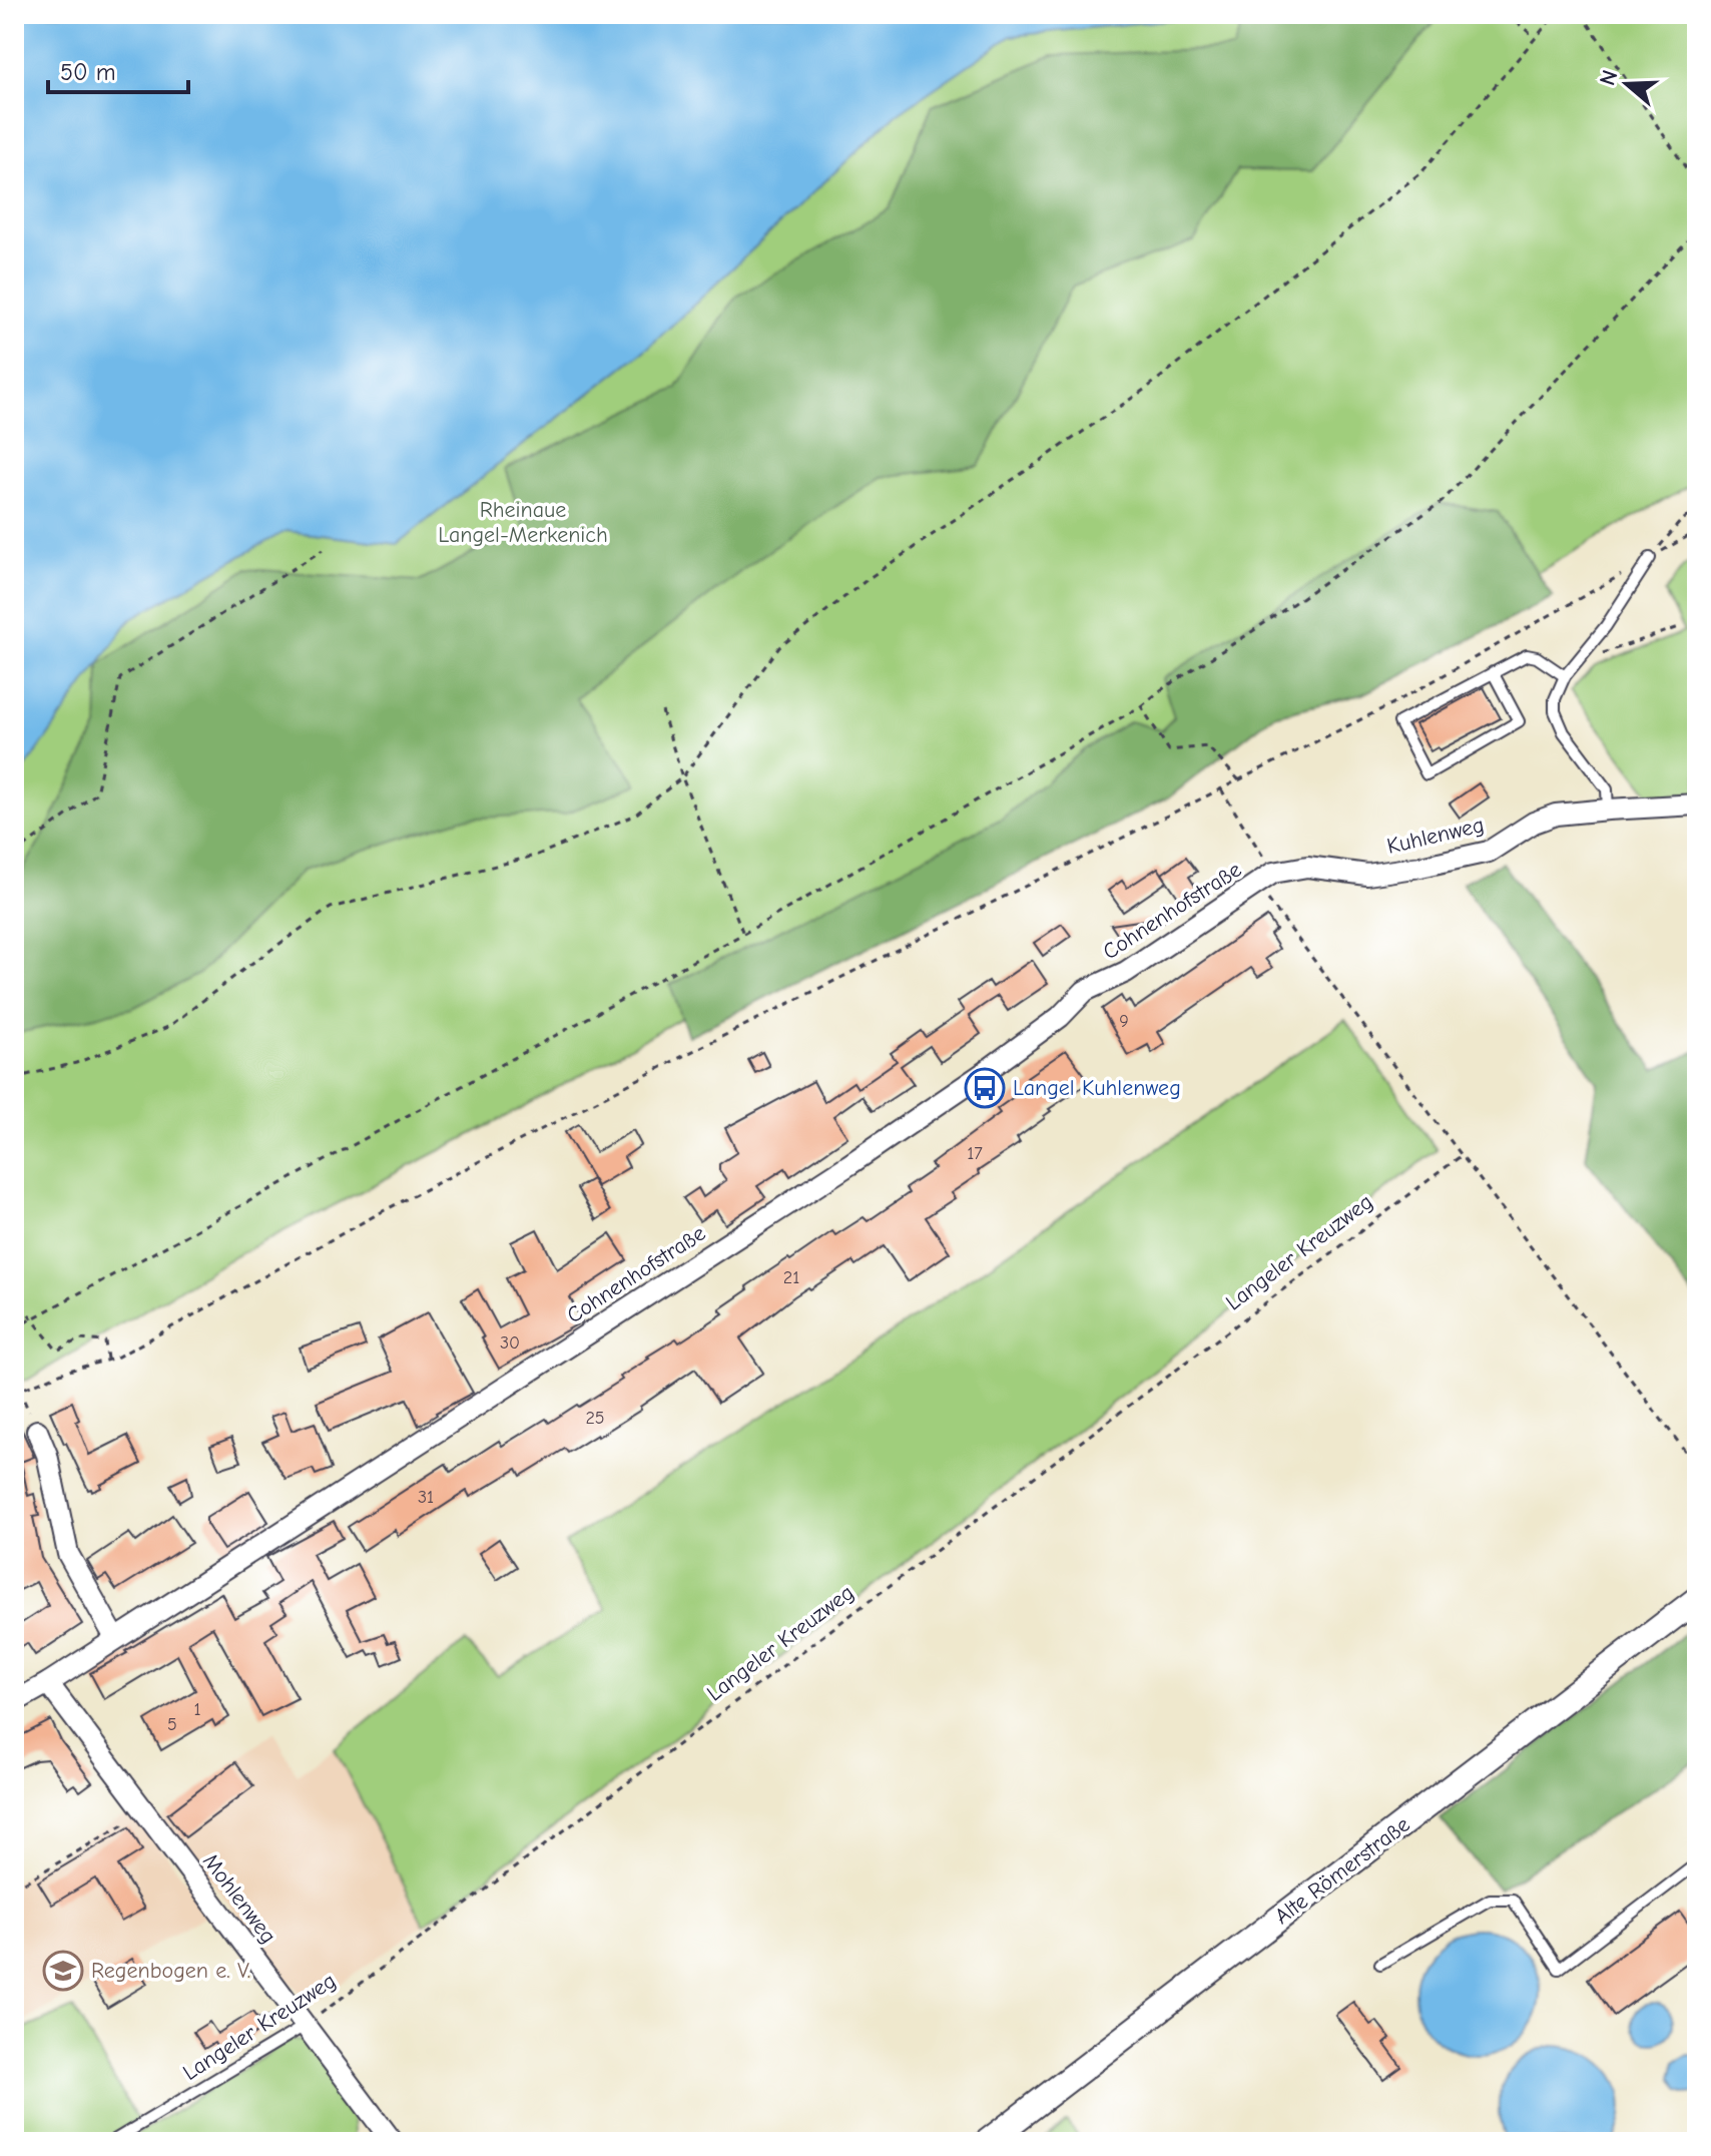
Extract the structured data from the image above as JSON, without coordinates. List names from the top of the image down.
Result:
{
  "streets": {
    "street": [
      "Kuhlenweg",
      "Cohnenhofstraße",
      "Alte Römerstraße",
      "Mohlenweg"
    ],
    "lane": ["Langeler Kreuzweg"]
  },
  "crossings": [
    ["Kuhlenweg", "Cohnenhofstraße"],
    ["Cohnenhofstraße", "Mohlenweg"],
    ["Langeler Kreuzweg", "Mohlenweg"]
  ],
  "parks": ["Rheinaue Langel-Merkenich"],
  "places": {
    "bus stop": ["Langel Kuhlenweg"],
    "school or university": ["Regenbogen e. V."]
  },
  "house_numbers": [
    "9",
    "17",
    "21",
    "30",
    "25",
    "31",
    "1",
    "5"
  ],
  "scale_bar": "50 m",
  "north": "left"
}
